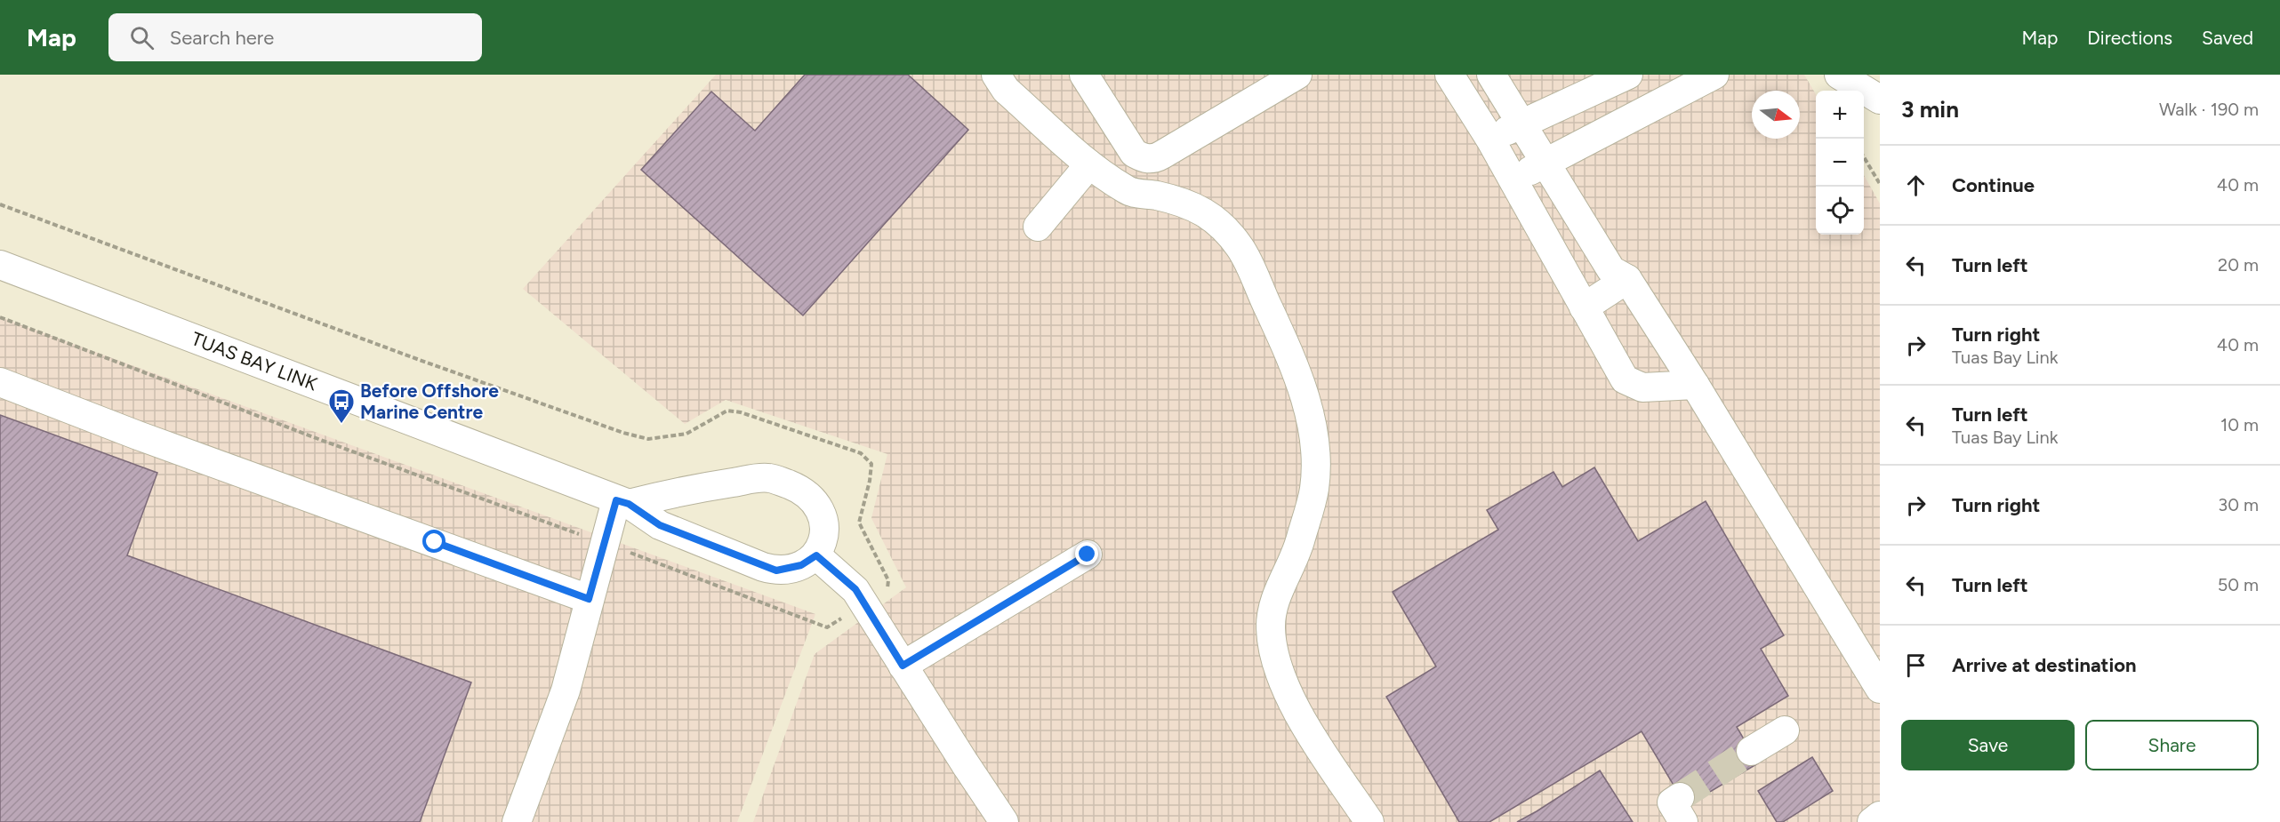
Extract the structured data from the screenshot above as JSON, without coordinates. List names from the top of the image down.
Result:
{
  "streets": {
    "street": ["TUAS BAY LINK"]
  },
  "places": {
    "bus stop": ["Before Offshore Marine Centre"]
  },
  "north": "right",
  "page": {
    "header": "Map",
    "search": "Search here",
    "nav": ["Map", "Directions", "Saved"],
    "heading": ["3 min", "Walk · 190 m"],
    "map_buttons": ["+", "−"],
    "list": [
      ["Continue", "40 m"],
      ["Turn left", "20 m"],
      ["Turn right", "Tuas Bay Link", "40 m"],
      ["Turn left", "Tuas Bay Link", "10 m"],
      ["Turn right", "30 m"],
      ["Turn left", "50 m"],
      "Arrive at destination"
    ],
    "buttons": ["Save", "Share"]
  }
}
